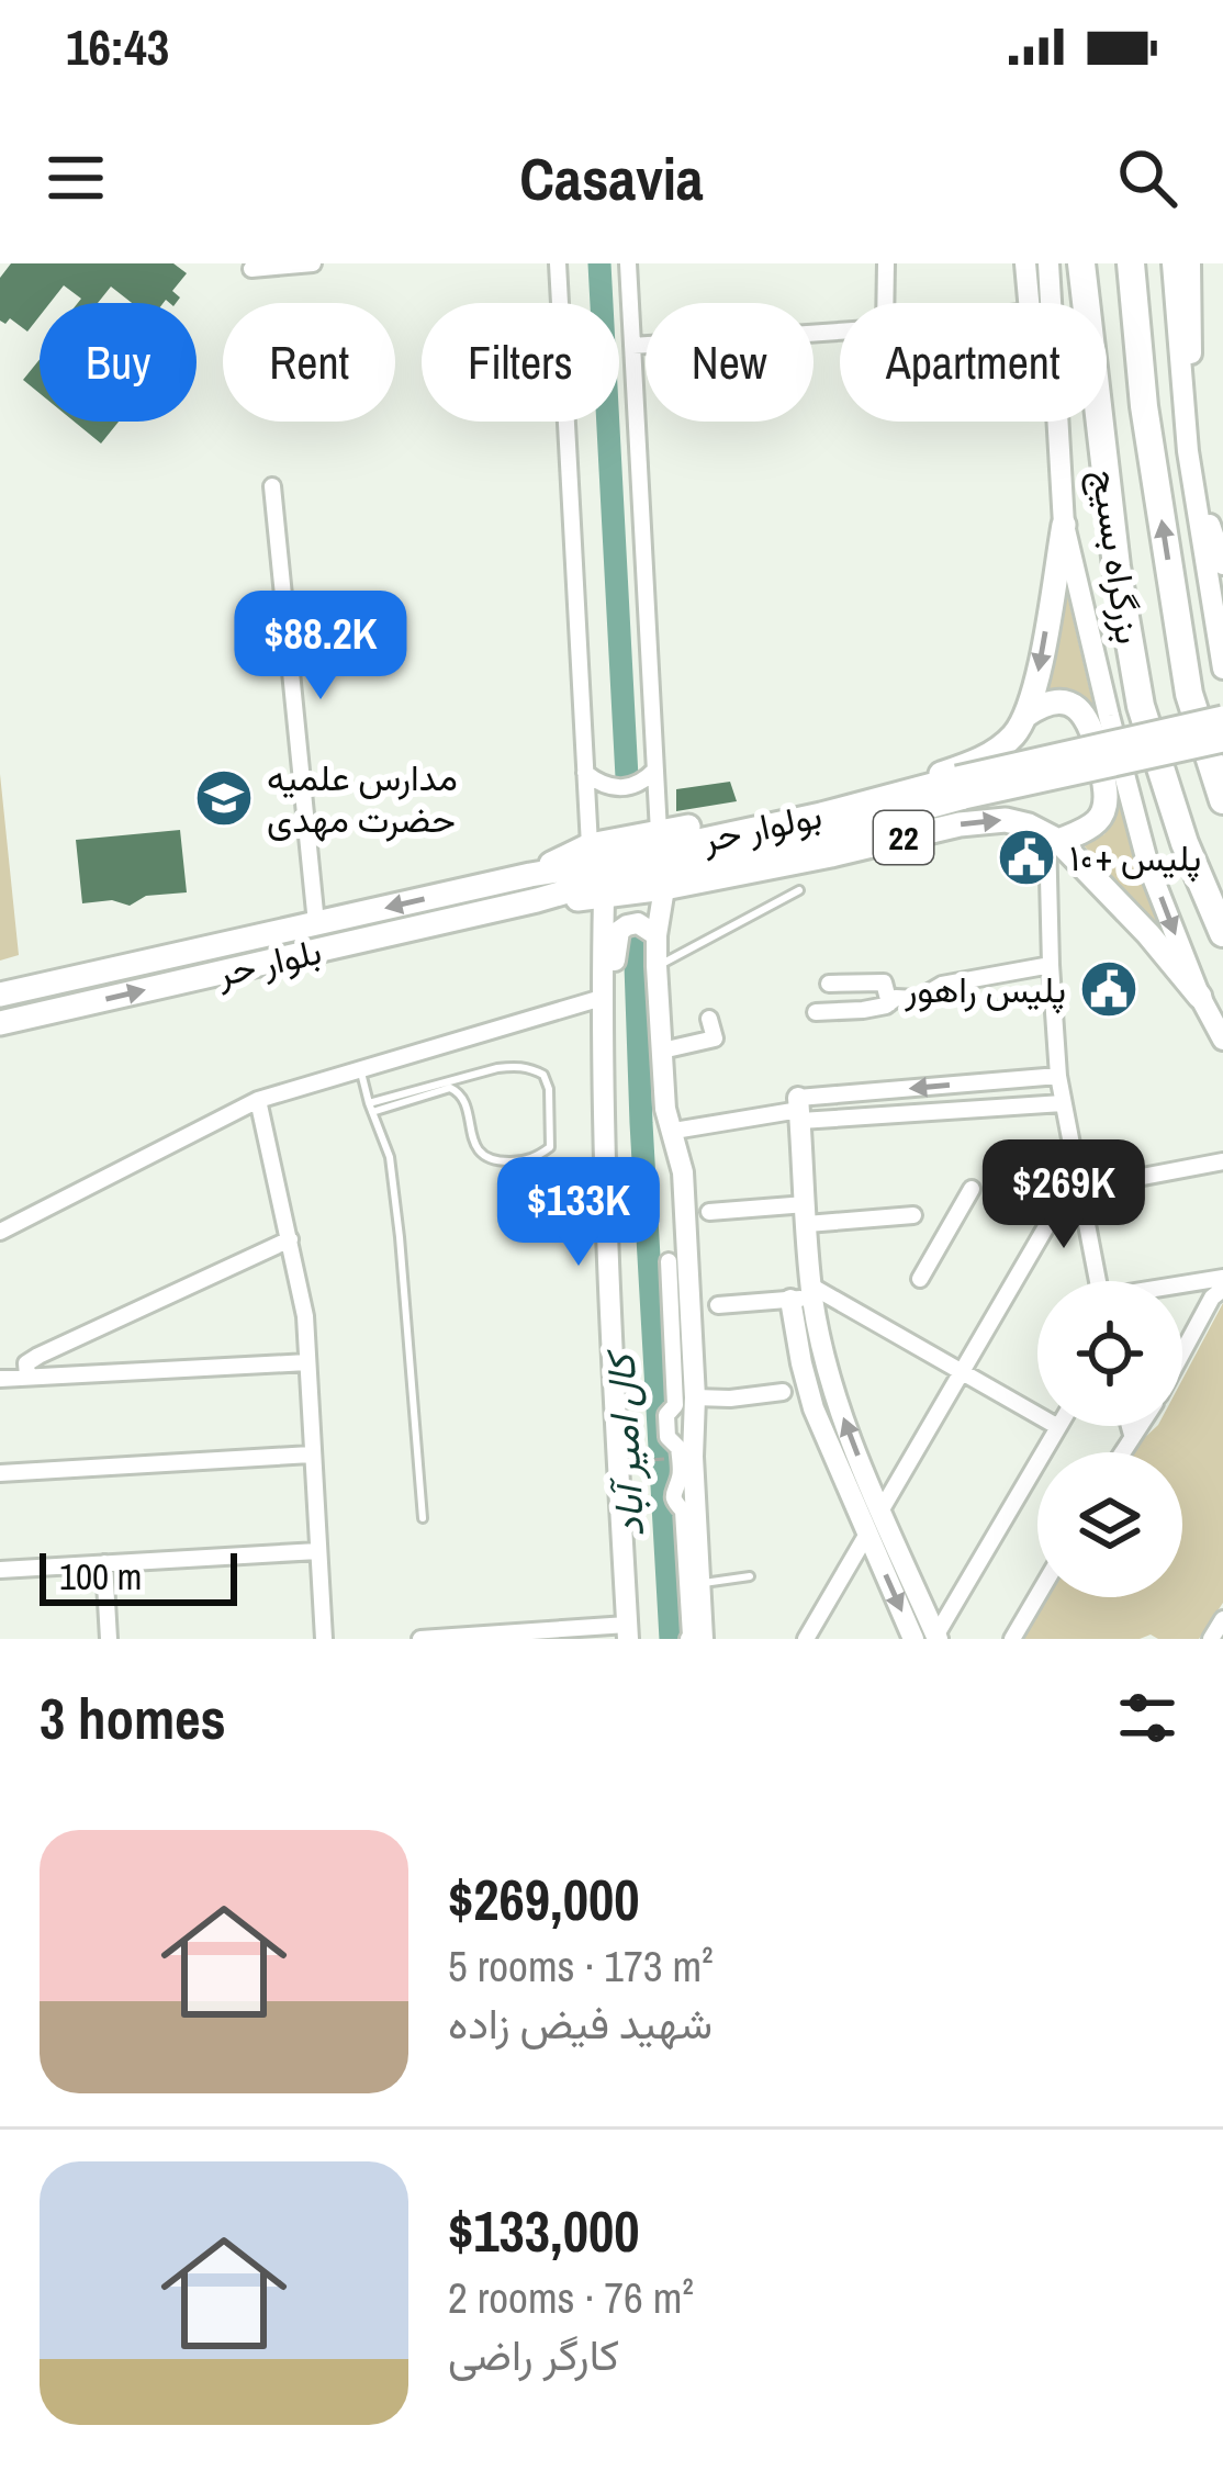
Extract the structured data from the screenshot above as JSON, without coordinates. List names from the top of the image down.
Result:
{
  "streets": {
    "highway": ["بزرگراه بسیج"],
    "main road": ["بولوار حر", "22", "بلوار حر"]
  },
  "crossings": [
    ["بولوار حر", "22"],
    ["بولوار حر", "بلوار حر"],
    ["22", "بلوار حر"]
  ],
  "water": ["کال امیر آباد"],
  "places": {
    "school or university": ["مدارس علمیه حضرت مهدی"],
    "public building": ["پلیس +۱۰", "پلیس راهور"]
  },
  "scale_bar": "100 m",
  "page": {
    "status": "16:43",
    "header": "Casavia",
    "chip": [
      "Buy",
      "Rent",
      "Filters",
      "New",
      "Apartment"
    ],
    "price": ["$88.2K", "$269K", "$133K"],
    "scale": "100 m",
    "heading": "3 homes",
    "list": [
      {
        "name": "$269,000",
        "note": "5 rooms · 173 m² · شهید فیض زاده"
      },
      {
        "name": "$133,000",
        "note": "2 rooms · 76 m² · کارگر راضی"
      }
    ]
  }
}
